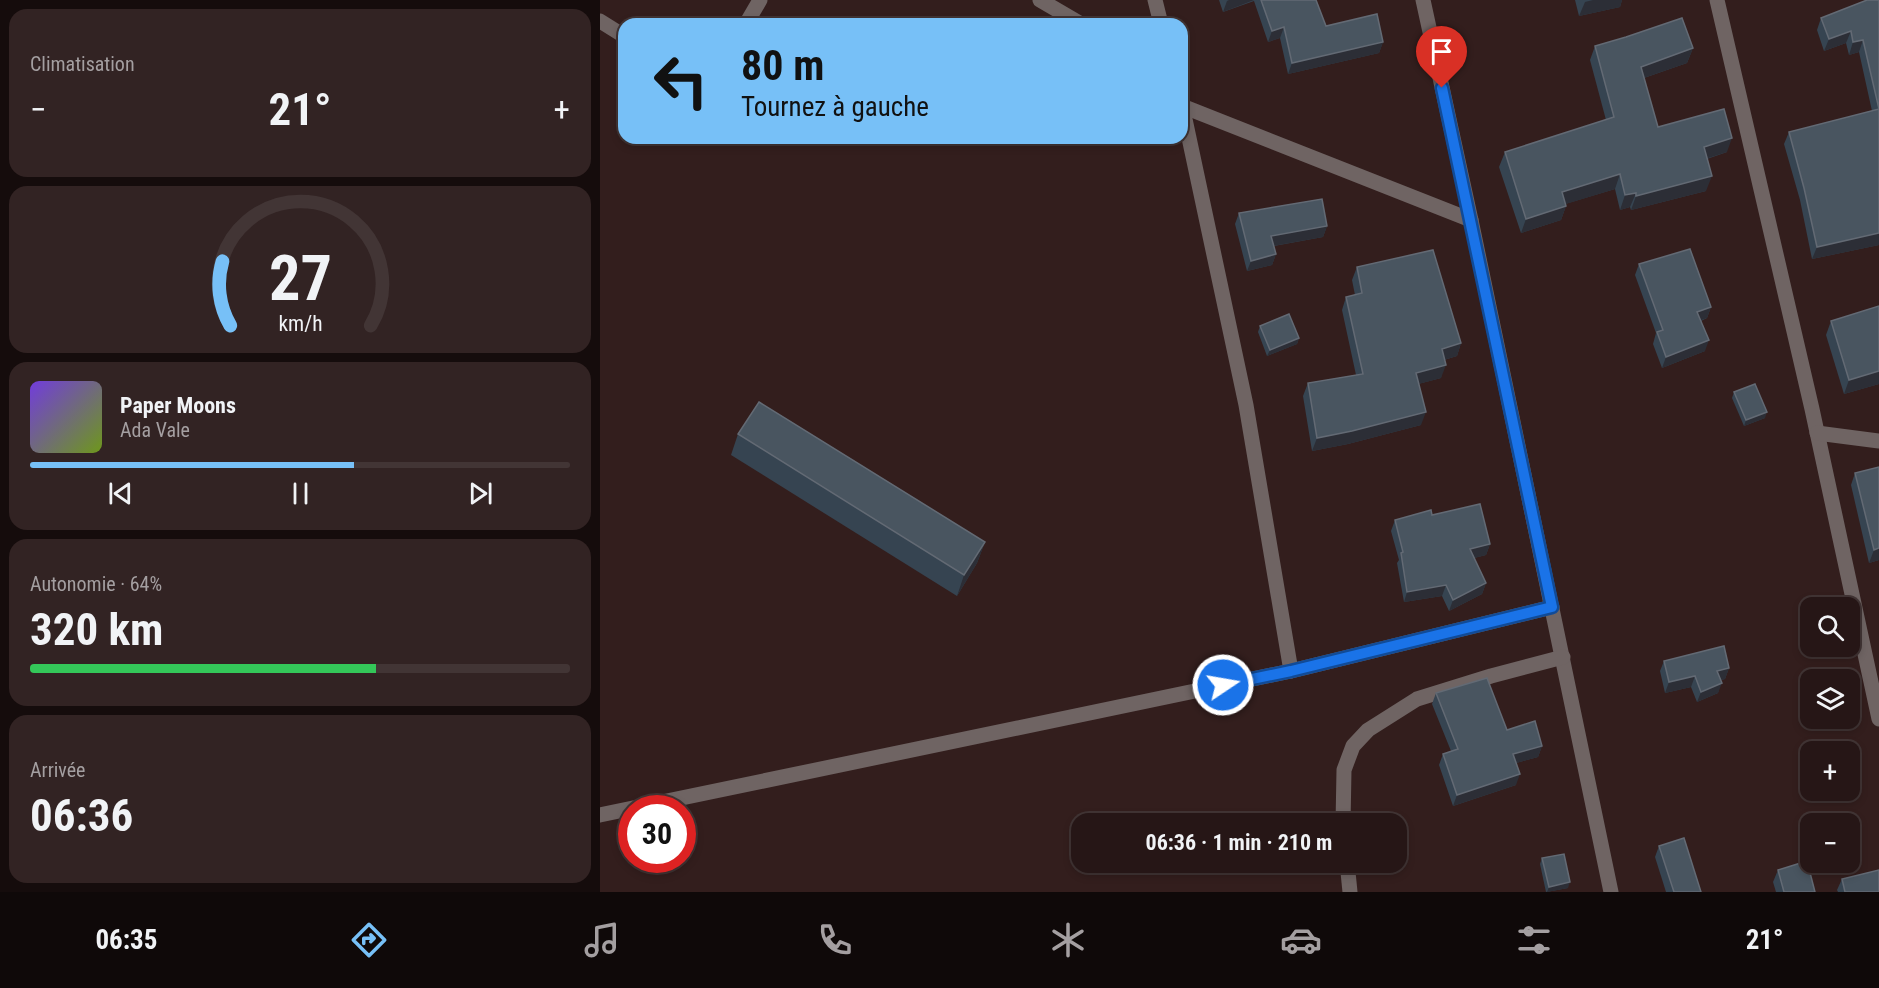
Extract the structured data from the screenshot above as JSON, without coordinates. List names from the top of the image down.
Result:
{
  "page": {
    "tile": [
      "Climatisation",
      ["Autonomie · 64%", "320 km"],
      ["Arrivée", "06:36"]
    ],
    "turn": ["80 m", "Tournez à gauche"],
    "heat": ["−", "21°", "+"],
    "song": ["Paper Moons", "Ada Vale"],
    "map_buttons": ["+", "−"],
    "limit": "30",
    "trip": "06:36 · 1 min · 210 m",
    "tabs": ["06:35", "21°"],
    "gauge": ["27", "km/h"]
  }
}
